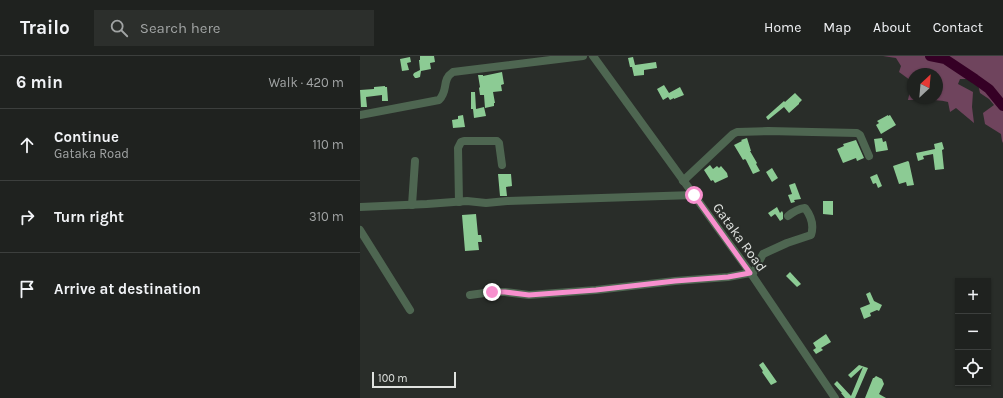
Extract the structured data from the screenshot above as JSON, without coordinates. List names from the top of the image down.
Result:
{
  "streets": {
    "street": ["Gataka Road"]
  },
  "scale_bar": "100 m",
  "north": "top right",
  "page": {
    "header": "Trailo",
    "search": "Search here",
    "nav": [
      "Home",
      "Map",
      "About",
      "Contact"
    ],
    "heading": ["6 min", "Walk · 420 m"],
    "list": [
      ["Continue", "Gataka Road", "110 m"],
      ["Turn right", "310 m"],
      "Arrive at destination"
    ],
    "map_buttons": ["+", "−"],
    "scale": "100 m"
  }
}
